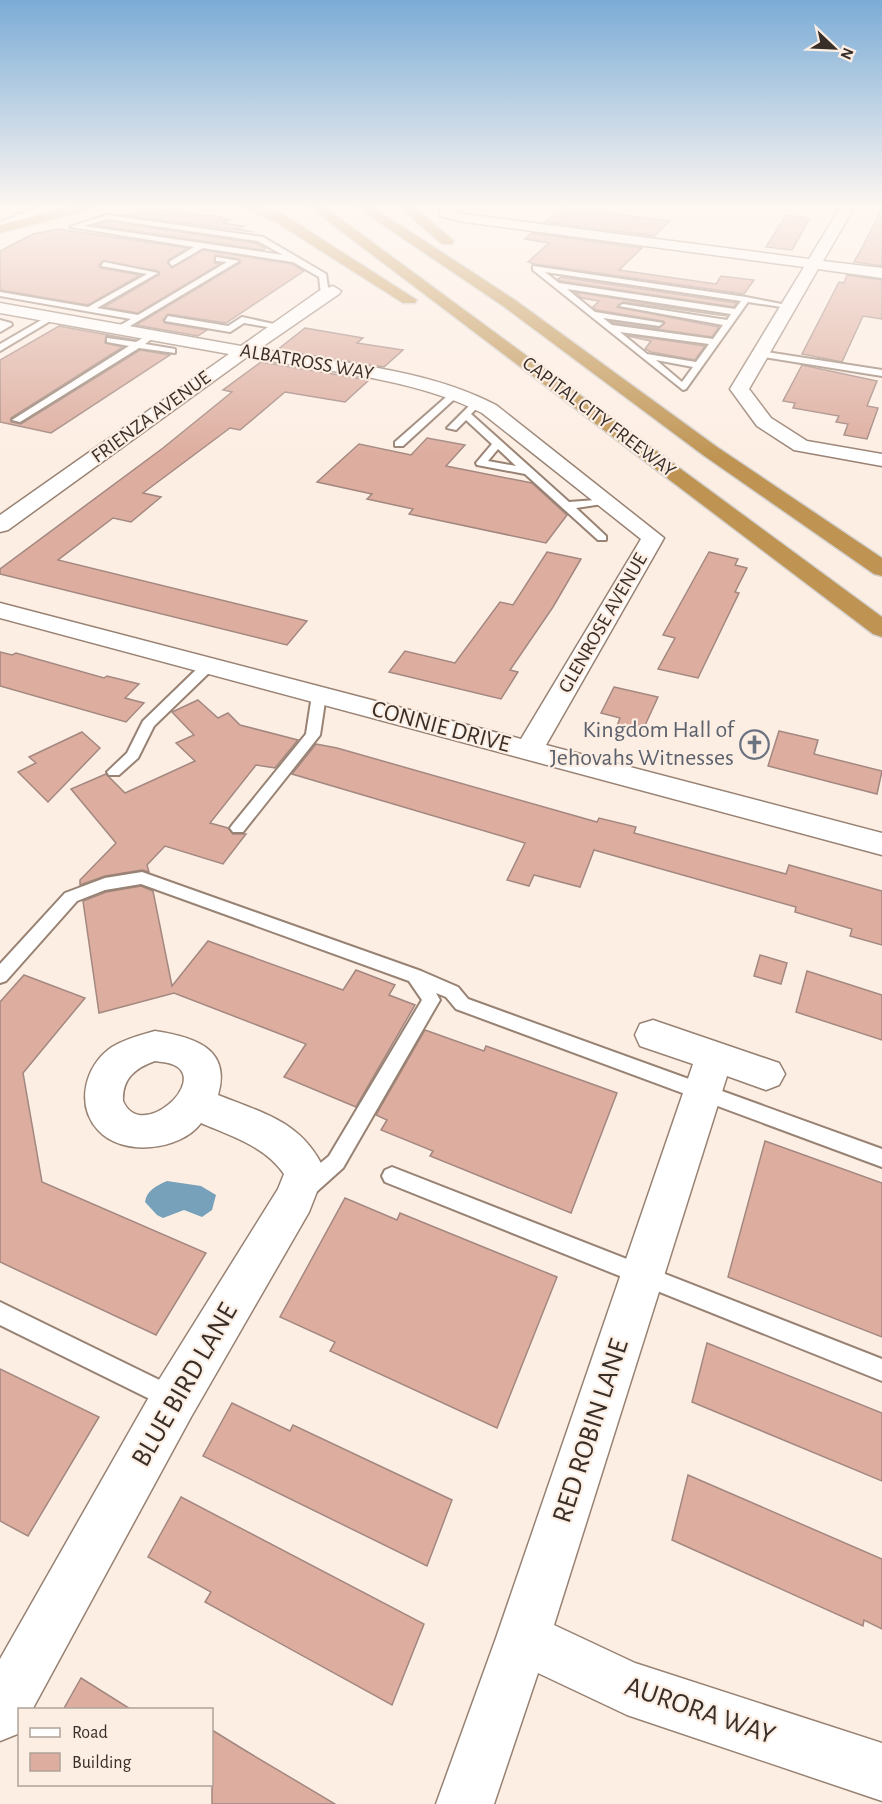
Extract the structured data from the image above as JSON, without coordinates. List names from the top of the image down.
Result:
{
  "streets": {
    "highway": ["CAPITAL CITY FREEWAY"],
    "street": [
      "ALBATROSS WAY",
      "FRIENZA AVENUE",
      "GLENROSE AVENUE",
      "CONNIE DRIVE",
      "BLUE BIRD LANE",
      "RED ROBIN LANE",
      "AURORA WAY"
    ]
  },
  "crossings": [
    ["ALBATROSS WAY", "FRIENZA AVENUE"],
    ["ALBATROSS WAY", "GLENROSE AVENUE"],
    ["GLENROSE AVENUE", "CONNIE DRIVE"],
    ["RED ROBIN LANE", "AURORA WAY"]
  ],
  "places": {
    "church": ["Kingdom Hall of Jehovahs Witnesses"]
  },
  "legend": ["Road", "Building"],
  "north": "bottom right"
}
